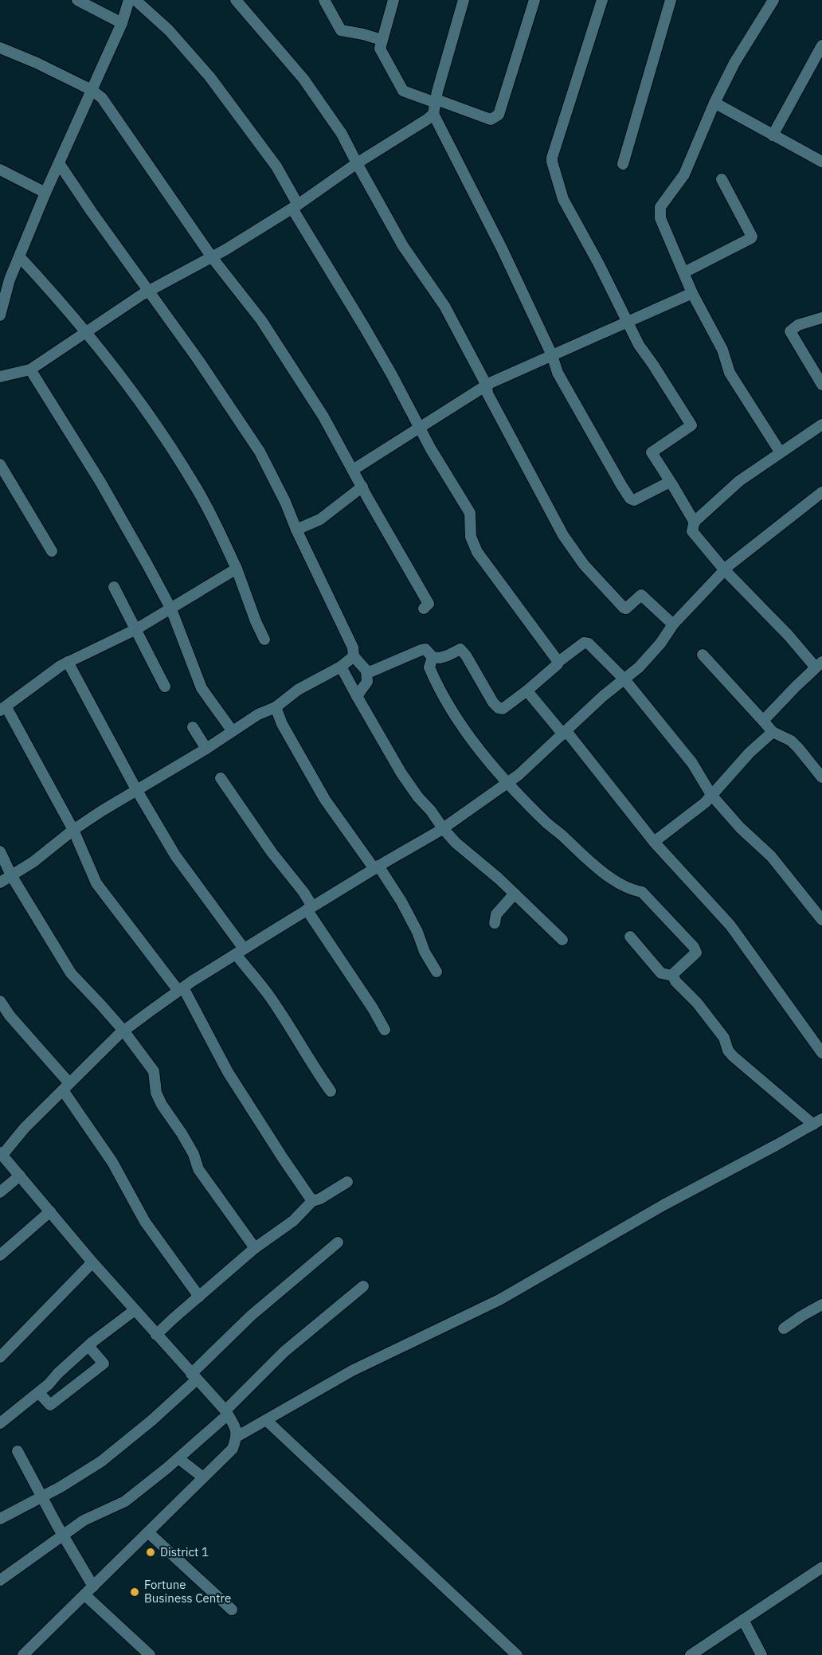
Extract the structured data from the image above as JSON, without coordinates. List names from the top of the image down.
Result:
{
  "places": ["District 1", "Fortune Business Centre"]
}
